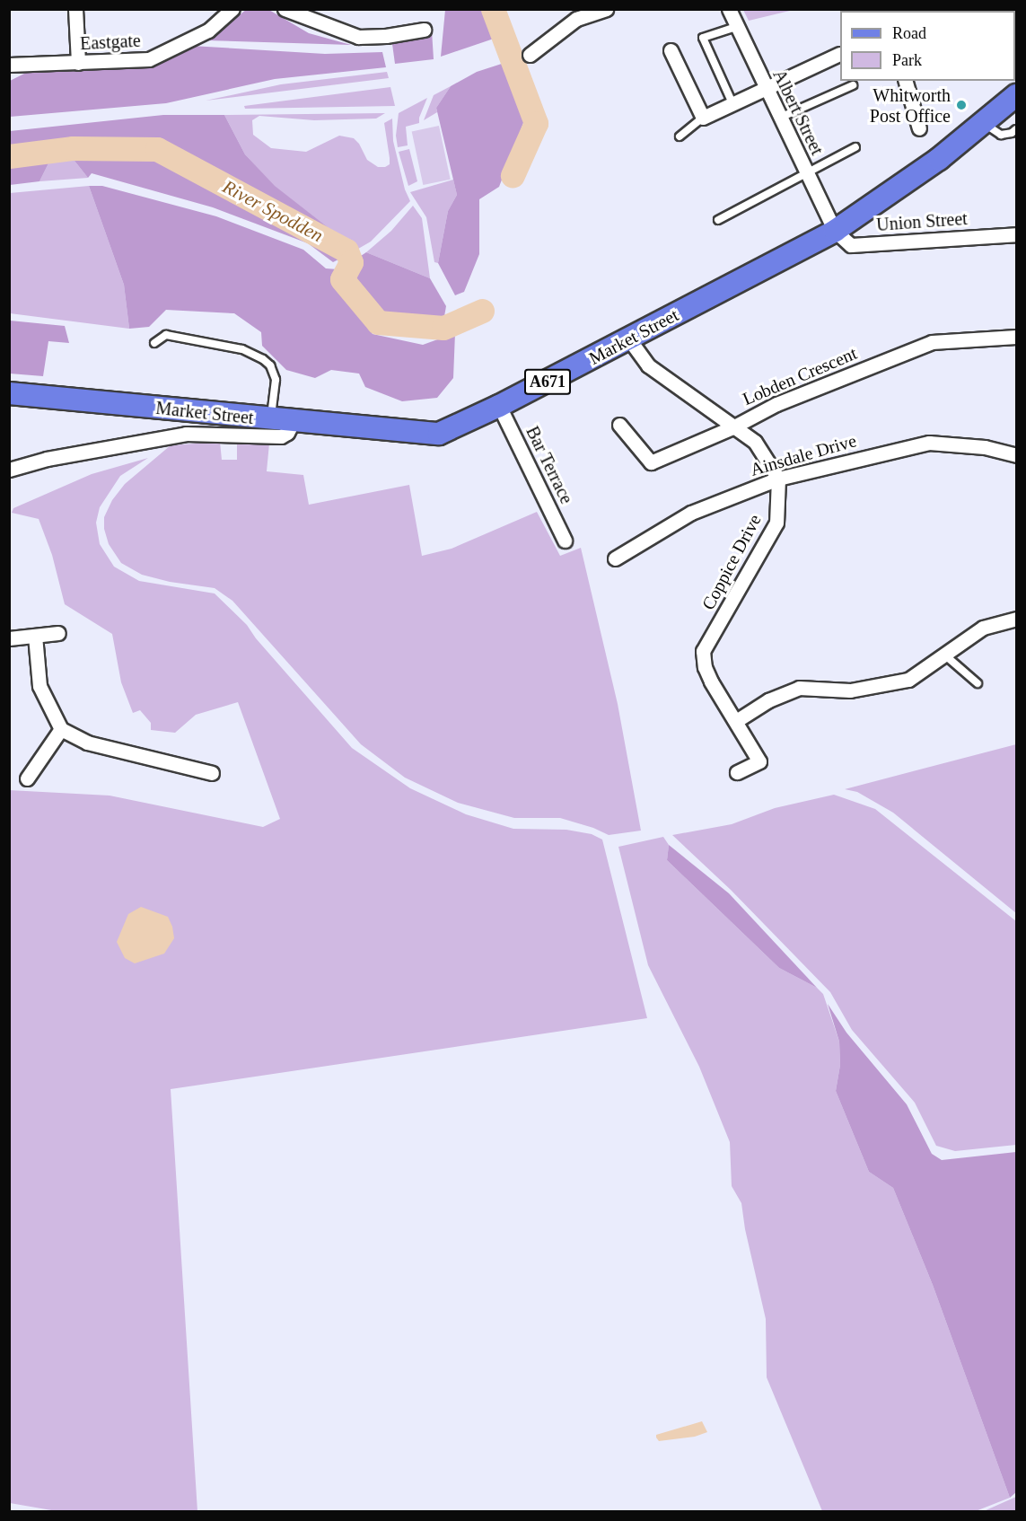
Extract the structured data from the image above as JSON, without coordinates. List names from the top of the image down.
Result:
{
  "streets": {
    "main road": ["Market Street", "A671"],
    "street": [
      "Eastgate",
      "Albert Street",
      "Union Street",
      "Lobden Crescent",
      "Ainsdale Drive",
      "Bar Terrace",
      "Coppice Drive"
    ]
  },
  "crossings": [
    ["Albert Street", "Union Street"],
    ["Albert Street", "Market Street"],
    ["Union Street", "Market Street"],
    ["Market Street", "Bar Terrace"],
    ["Ainsdale Drive", "Coppice Drive"]
  ],
  "water": ["River Spodden"],
  "places": ["Whitworth Post Office"],
  "legend": ["Road", "Park"]
}
